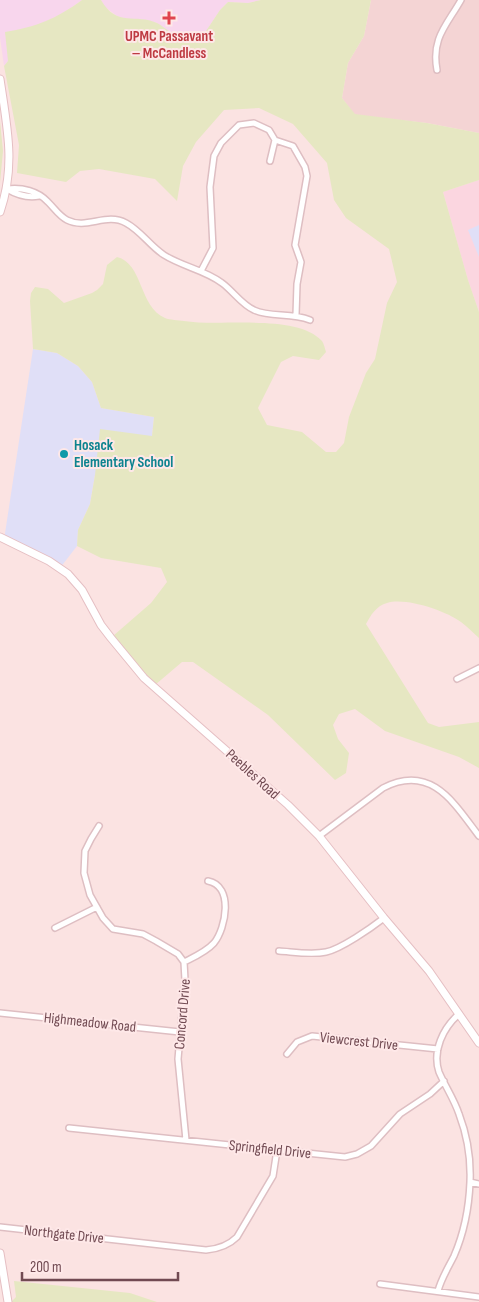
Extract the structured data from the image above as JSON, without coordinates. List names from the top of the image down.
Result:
{
  "streets": {
    "street": [
      "Peebles Road",
      "Concord Drive",
      "Highmeadow Road",
      "Viewcrest Drive",
      "Springfield Drive",
      "Northgate Drive"
    ]
  },
  "crossings": [
    ["Concord Drive", "Highmeadow Road"],
    ["Concord Drive", "Springfield Drive"],
    ["Springfield Drive", "Northgate Drive"]
  ],
  "places": {
    "health": ["UPMC Passavant – McCandless"],
    "other": ["Hosack Elementary School"]
  },
  "scale_bar": "200 m"
}
